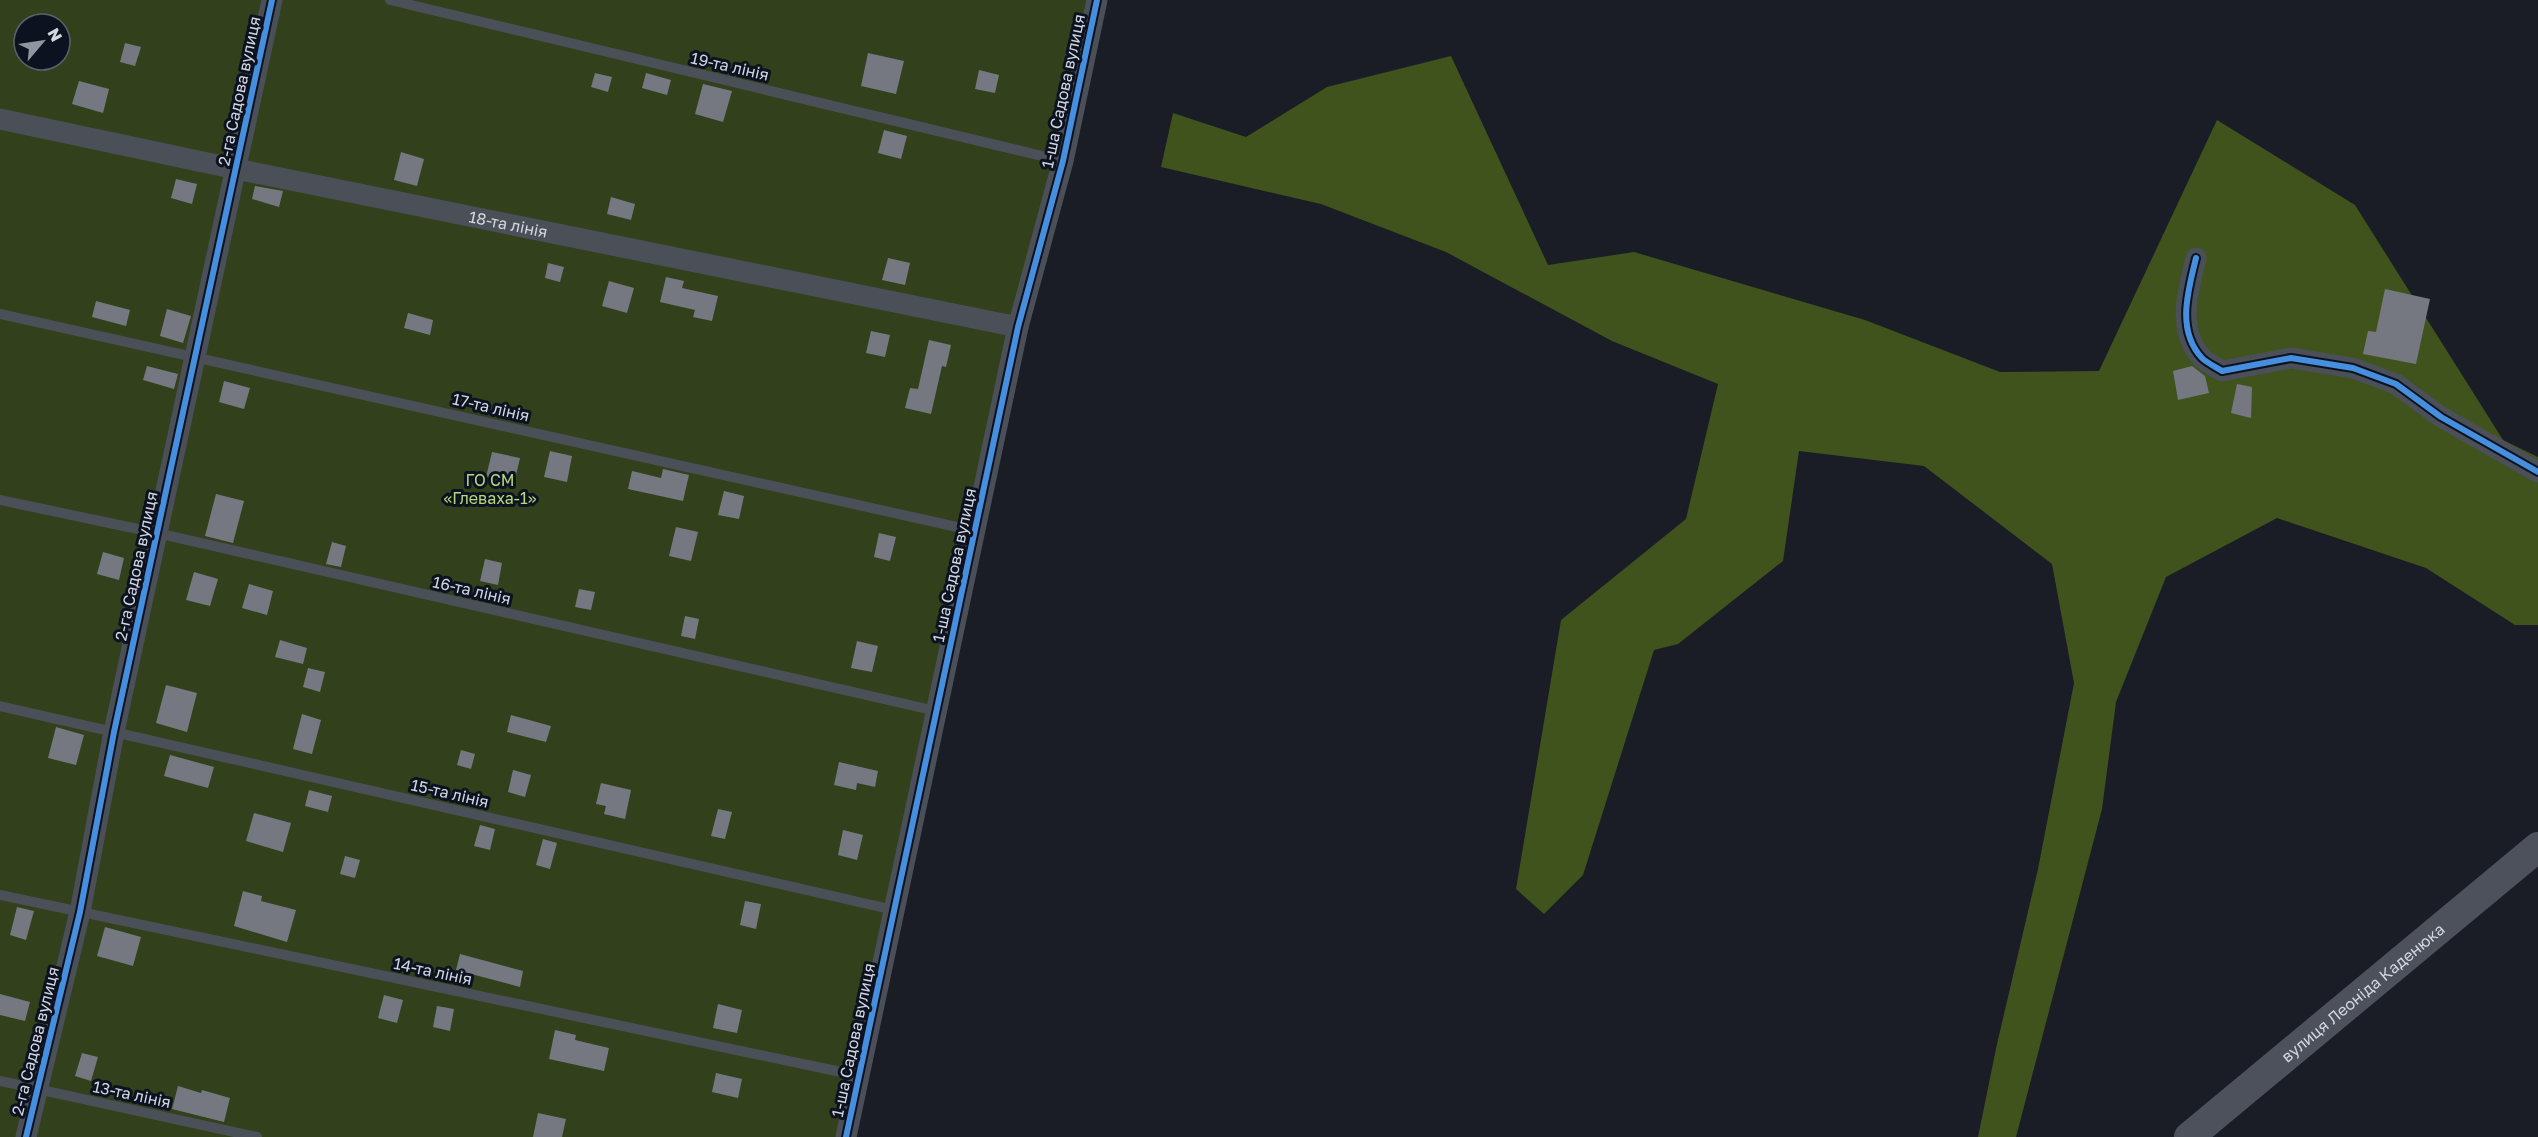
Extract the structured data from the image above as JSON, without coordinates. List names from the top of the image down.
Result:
{
  "streets": {
    "street": [
      "2-га Садова вулиця",
      "1-ша Садова вулиця",
      "18-та лінія",
      "вулиця Леоніда Каденюка"
    ],
    "lane": [
      "19-та лінія",
      "17-та лінія",
      "16-та лінія",
      "15-та лінія",
      "14-та лінія",
      "13-та лінія"
    ]
  },
  "crossings": [
    ["19-та лінія", "1-ша Садова вулиця"],
    ["2-га Садова вулиця", "18-та лінія"],
    ["2-га Садова вулиця", "17-та лінія"],
    ["2-га Садова вулиця", "16-та лінія"],
    ["2-га Садова вулиця", "15-та лінія"],
    ["2-га Садова вулиця", "14-та лінія"],
    ["2-га Садова вулиця", "13-та лінія"],
    ["1-ша Садова вулиця", "18-та лінія"],
    ["1-ша Садова вулиця", "17-та лінія"],
    ["1-ша Садова вулиця", "16-та лінія"],
    ["1-ша Садова вулиця", "15-та лінія"],
    ["1-ша Садова вулиця", "14-та лінія"]
  ],
  "parks": ["ГО СМ «Глеваха-1»"],
  "north": "top right"
}
